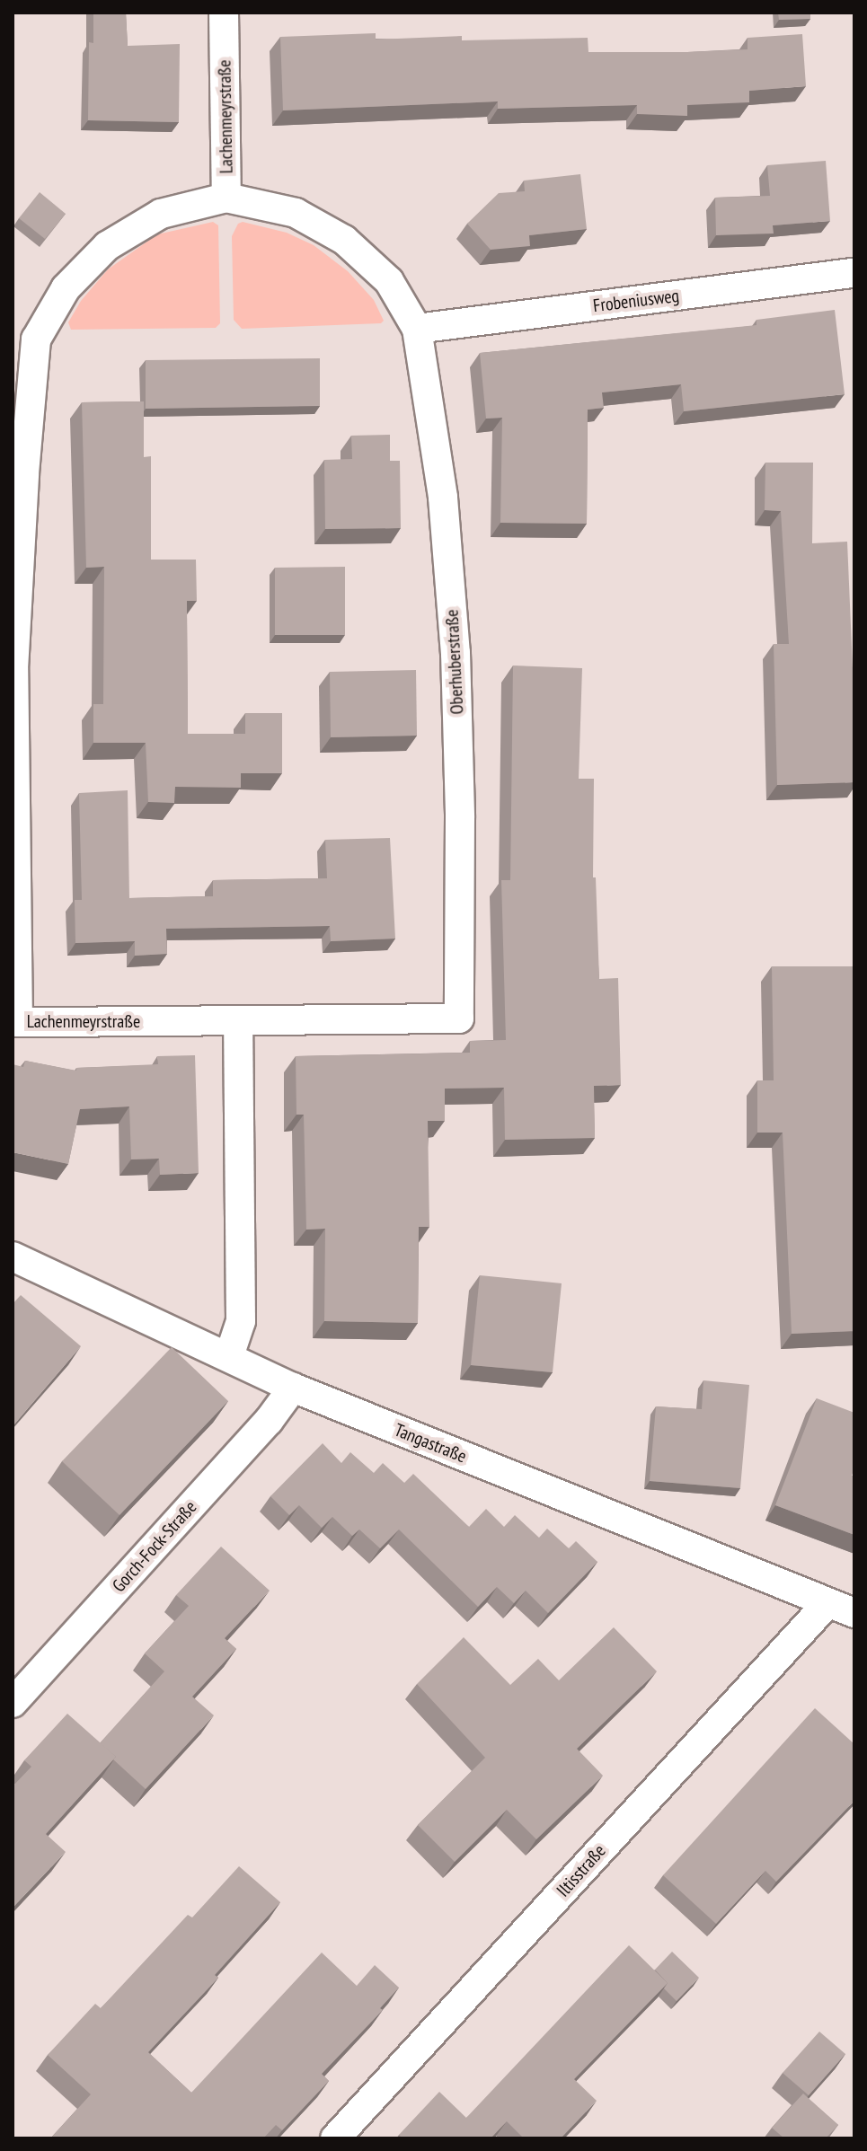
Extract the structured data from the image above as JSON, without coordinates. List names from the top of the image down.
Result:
{
  "streets": {
    "street": [
      "Lachenmeyrstraße",
      "Frobeniusweg",
      "Oberhuberstraße",
      "Tangastraße",
      "Gorch-Fock-Straße",
      "Iltisstraße"
    ]
  },
  "crossings": [
    ["Lachenmeyrstraße", "Oberhuberstraße"],
    ["Frobeniusweg", "Oberhuberstraße"],
    ["Tangastraße", "Gorch-Fock-Straße"],
    ["Tangastraße", "Iltisstraße"]
  ]
}
